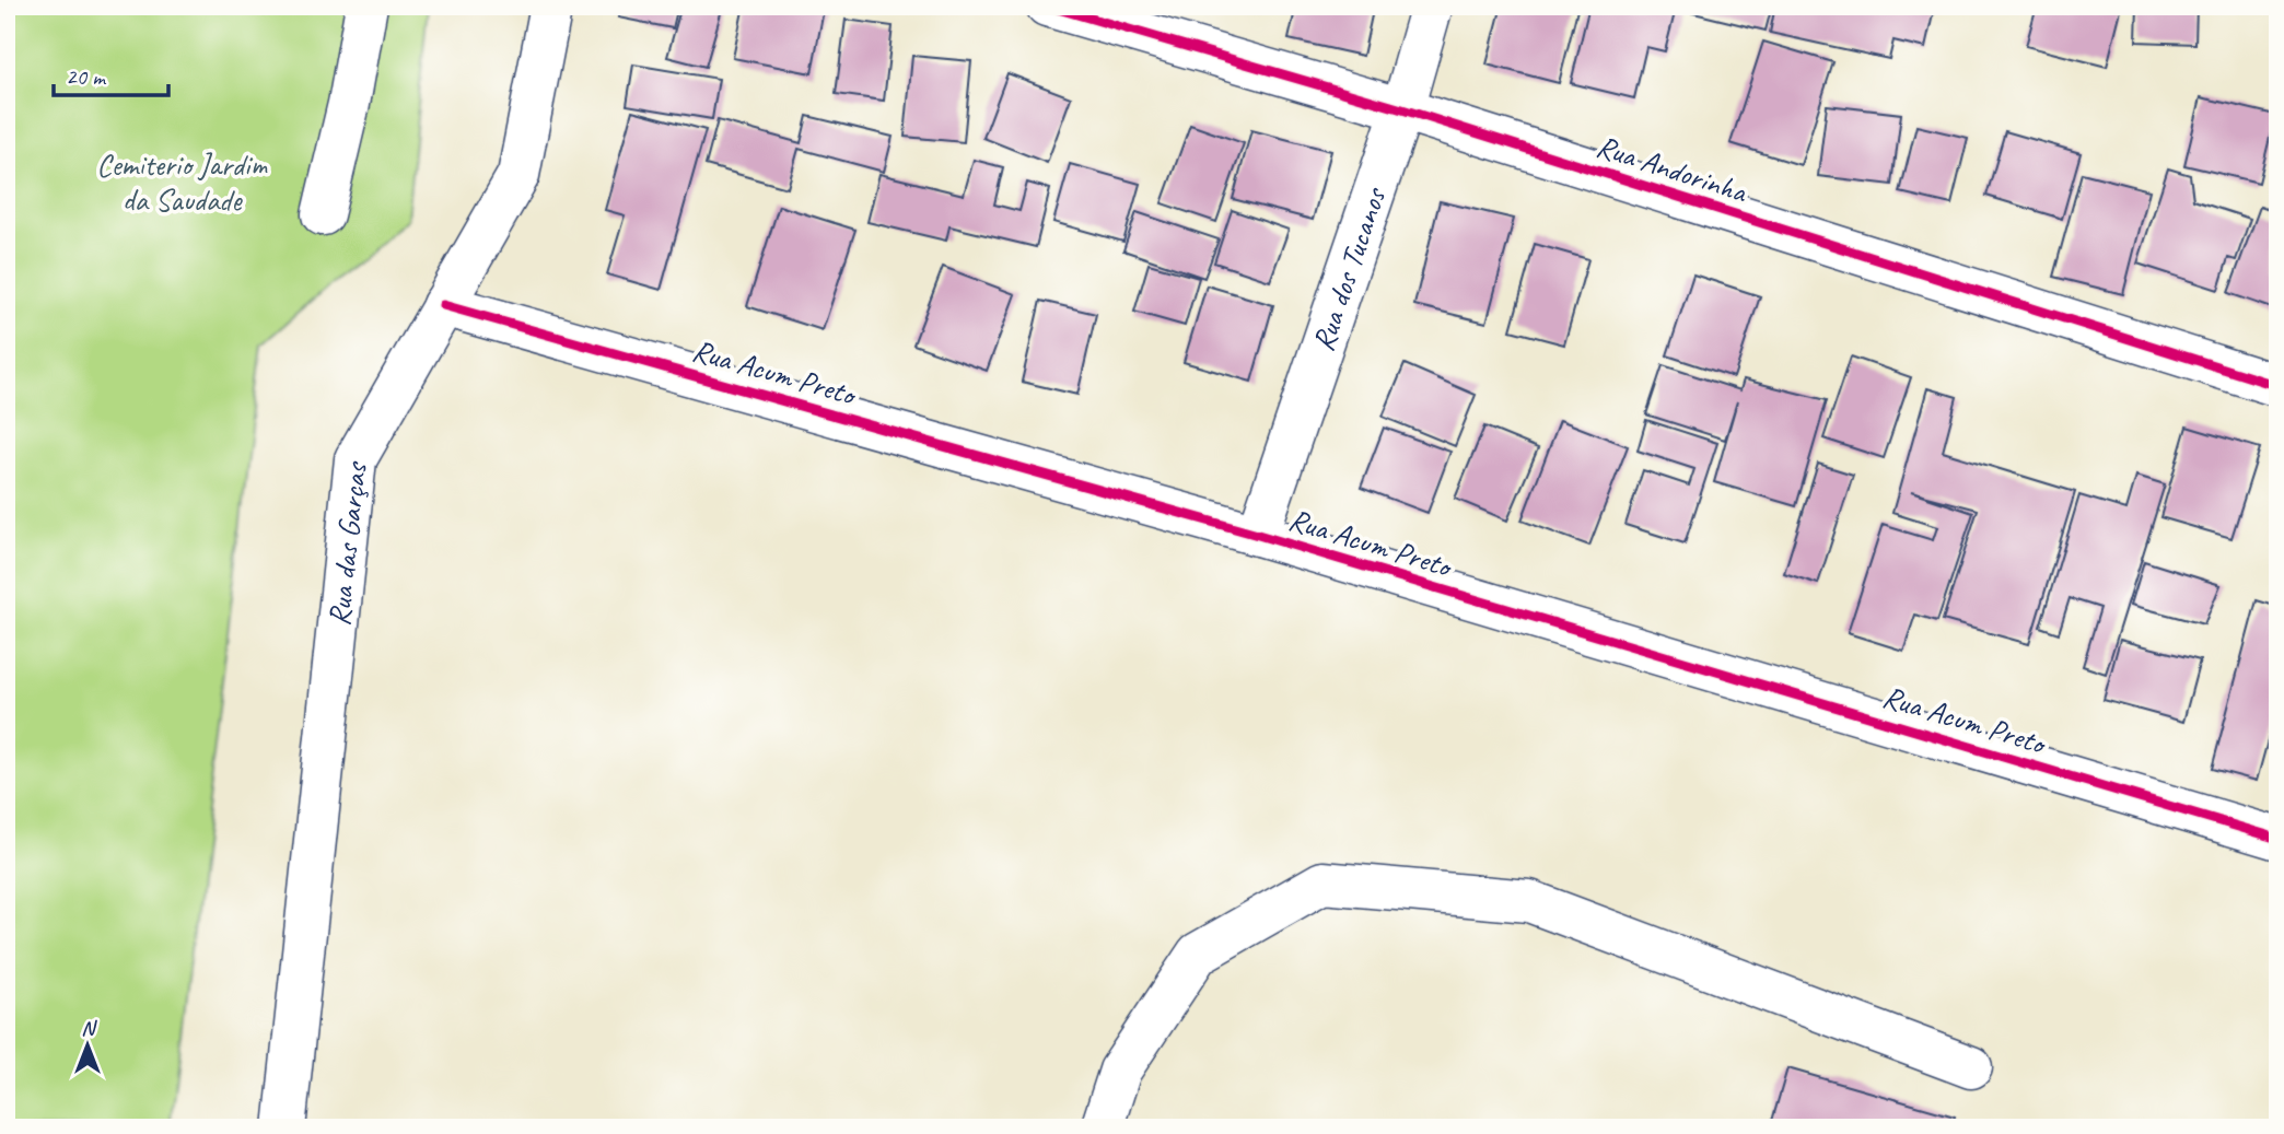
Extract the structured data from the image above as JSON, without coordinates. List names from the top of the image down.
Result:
{
  "streets": {
    "street": [
      "Rua Andorinha",
      "Rua dos Tucanos",
      "Rua Acum Preto",
      "Rua das Garças"
    ]
  },
  "crossings": [
    ["Rua Andorinha", "Rua dos Tucanos"],
    ["Rua dos Tucanos", "Rua Acum Preto"],
    ["Rua Acum Preto", "Rua das Garças"]
  ],
  "parks": ["Cemiterio Jardim da Saudade"],
  "scale_bar": "20 m",
  "north": "top"
}
